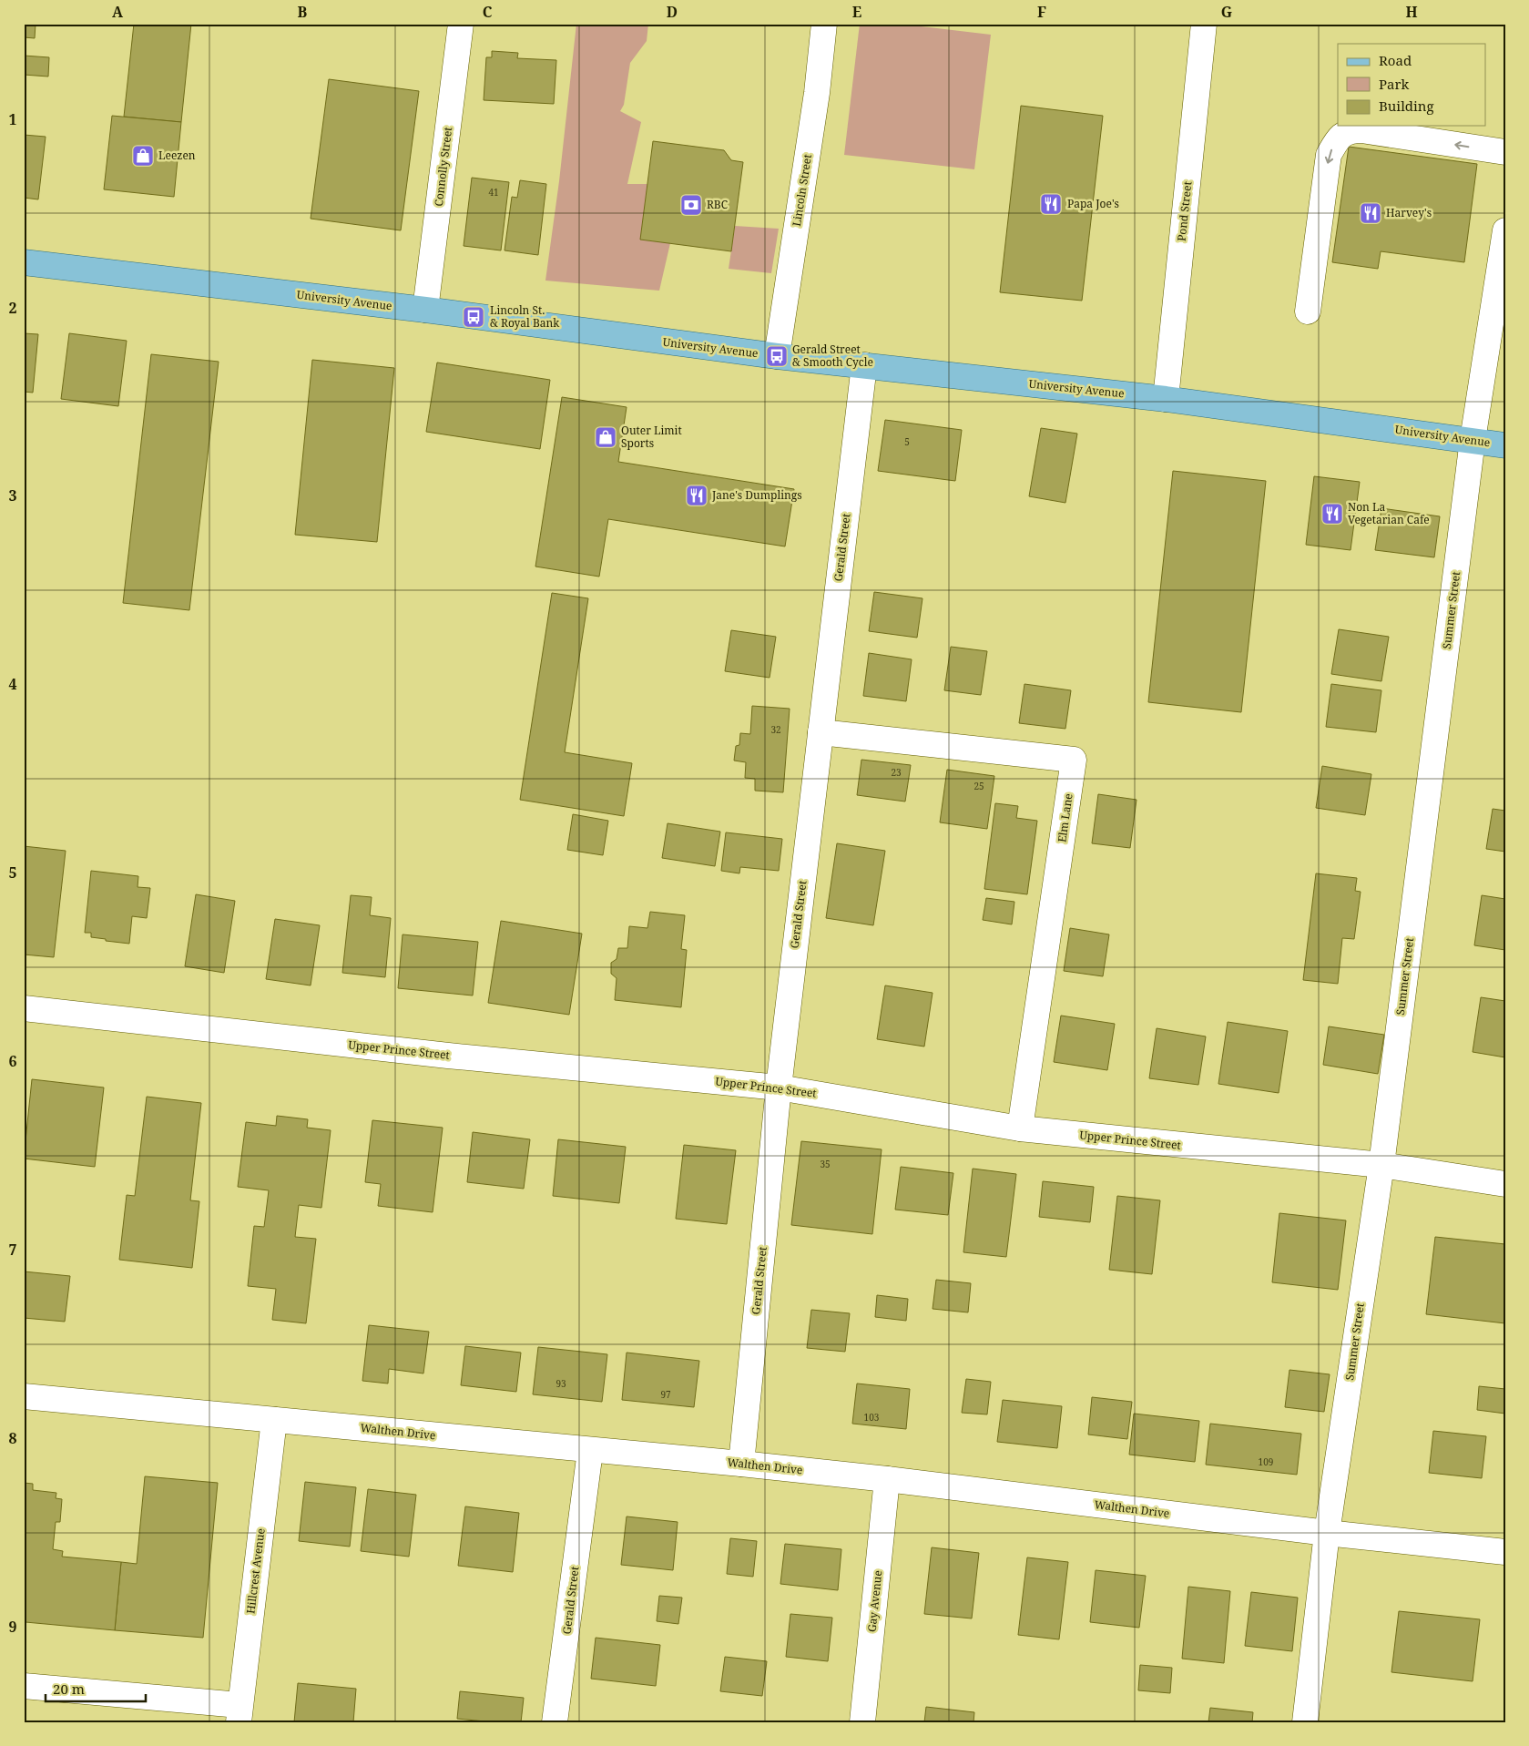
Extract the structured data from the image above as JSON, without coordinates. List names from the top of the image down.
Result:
{
  "streets": {
    "main road": ["University Avenue"],
    "street": [
      "Connolly Street",
      "Lincoln Street",
      "Pond Street",
      "Gerald Street",
      "Summer Street",
      "Elm Lane",
      "Upper Prince Street",
      "Walthen Drive",
      "Hillcrest Avenue",
      "Gay Avenue"
    ]
  },
  "crossings": [
    ["Connolly Street", "University Avenue"],
    ["Lincoln Street", "University Avenue"],
    ["Pond Street", "University Avenue"],
    ["University Avenue", "Gerald Street"],
    ["University Avenue", "Summer Street"],
    ["Gerald Street", "Elm Lane"],
    ["Gerald Street", "Upper Prince Street"],
    ["Gerald Street", "Walthen Drive"],
    ["Summer Street", "Upper Prince Street"],
    ["Summer Street", "Walthen Drive"],
    ["Elm Lane", "Upper Prince Street"],
    ["Walthen Drive", "Hillcrest Avenue"],
    ["Walthen Drive", "Gay Avenue"]
  ],
  "places": {
    "shop": ["Leezen", "Outer Limit Sports"],
    "restaurant": [
      "Papa Joe's",
      "Harvey's",
      "Jane's Dumplings",
      "Non La Vegetarian Cafe"
    ],
    "bank": ["RBC"],
    "bus stop": ["Lincoln St. & Royal Bank", "Gerald Street & Smooth Cycle"]
  },
  "house_numbers": [
    "41",
    "5",
    "32",
    "23",
    "25",
    "35",
    "93",
    "97",
    "103",
    "109"
  ],
  "legend": ["Road", "Park", "Building"],
  "scale_bar": "20 m",
  "grid": {
    "columns": [
      "A",
      "B",
      "C",
      "D",
      "E",
      "F",
      "G",
      "H"
    ],
    "rows": [
      "1",
      "2",
      "3",
      "4",
      "5",
      "6",
      "7",
      "8",
      "9"
    ]
  }
}
